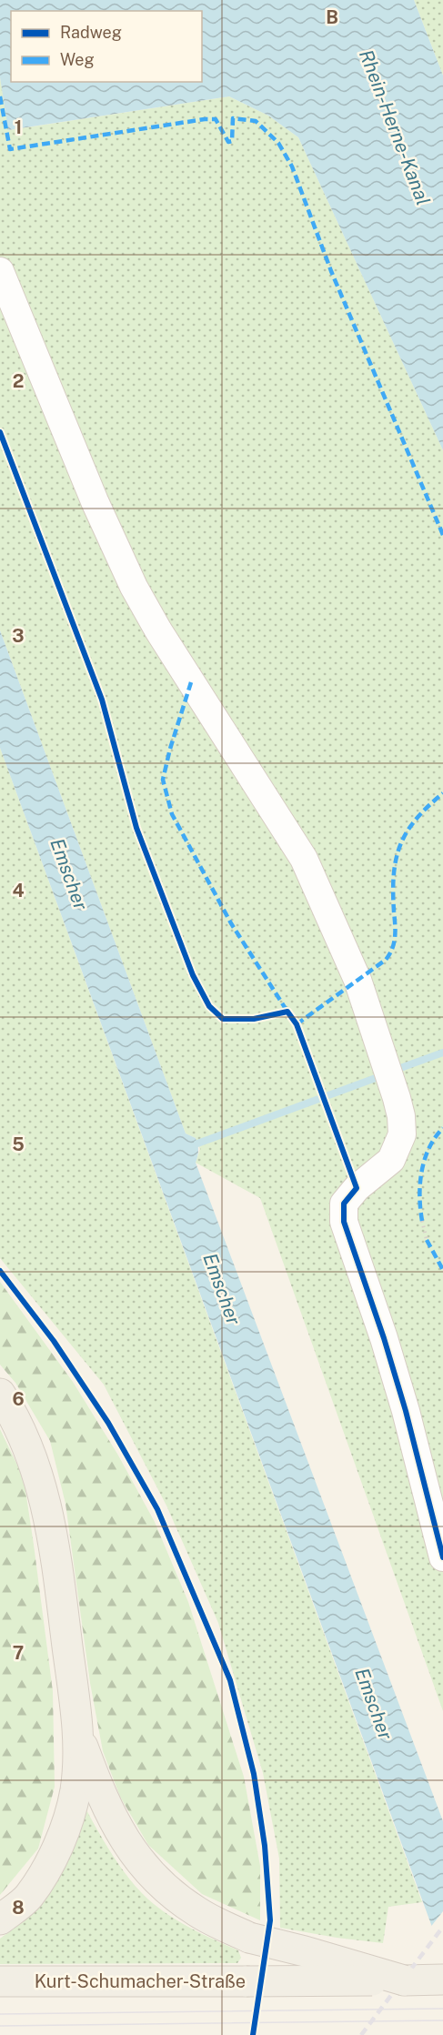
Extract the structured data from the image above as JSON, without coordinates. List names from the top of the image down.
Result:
{
  "streets": {
    "main road": ["Kurt-Schumacher-Straße"]
  },
  "water": ["Rhein-Herne-Kanal", "Emscher"],
  "legend": ["Radweg", "Weg"],
  "grid": {
    "columns": ["B"],
    "rows": [
      "1",
      "2",
      "3",
      "4",
      "5",
      "6",
      "7",
      "8"
    ]
  }
}
